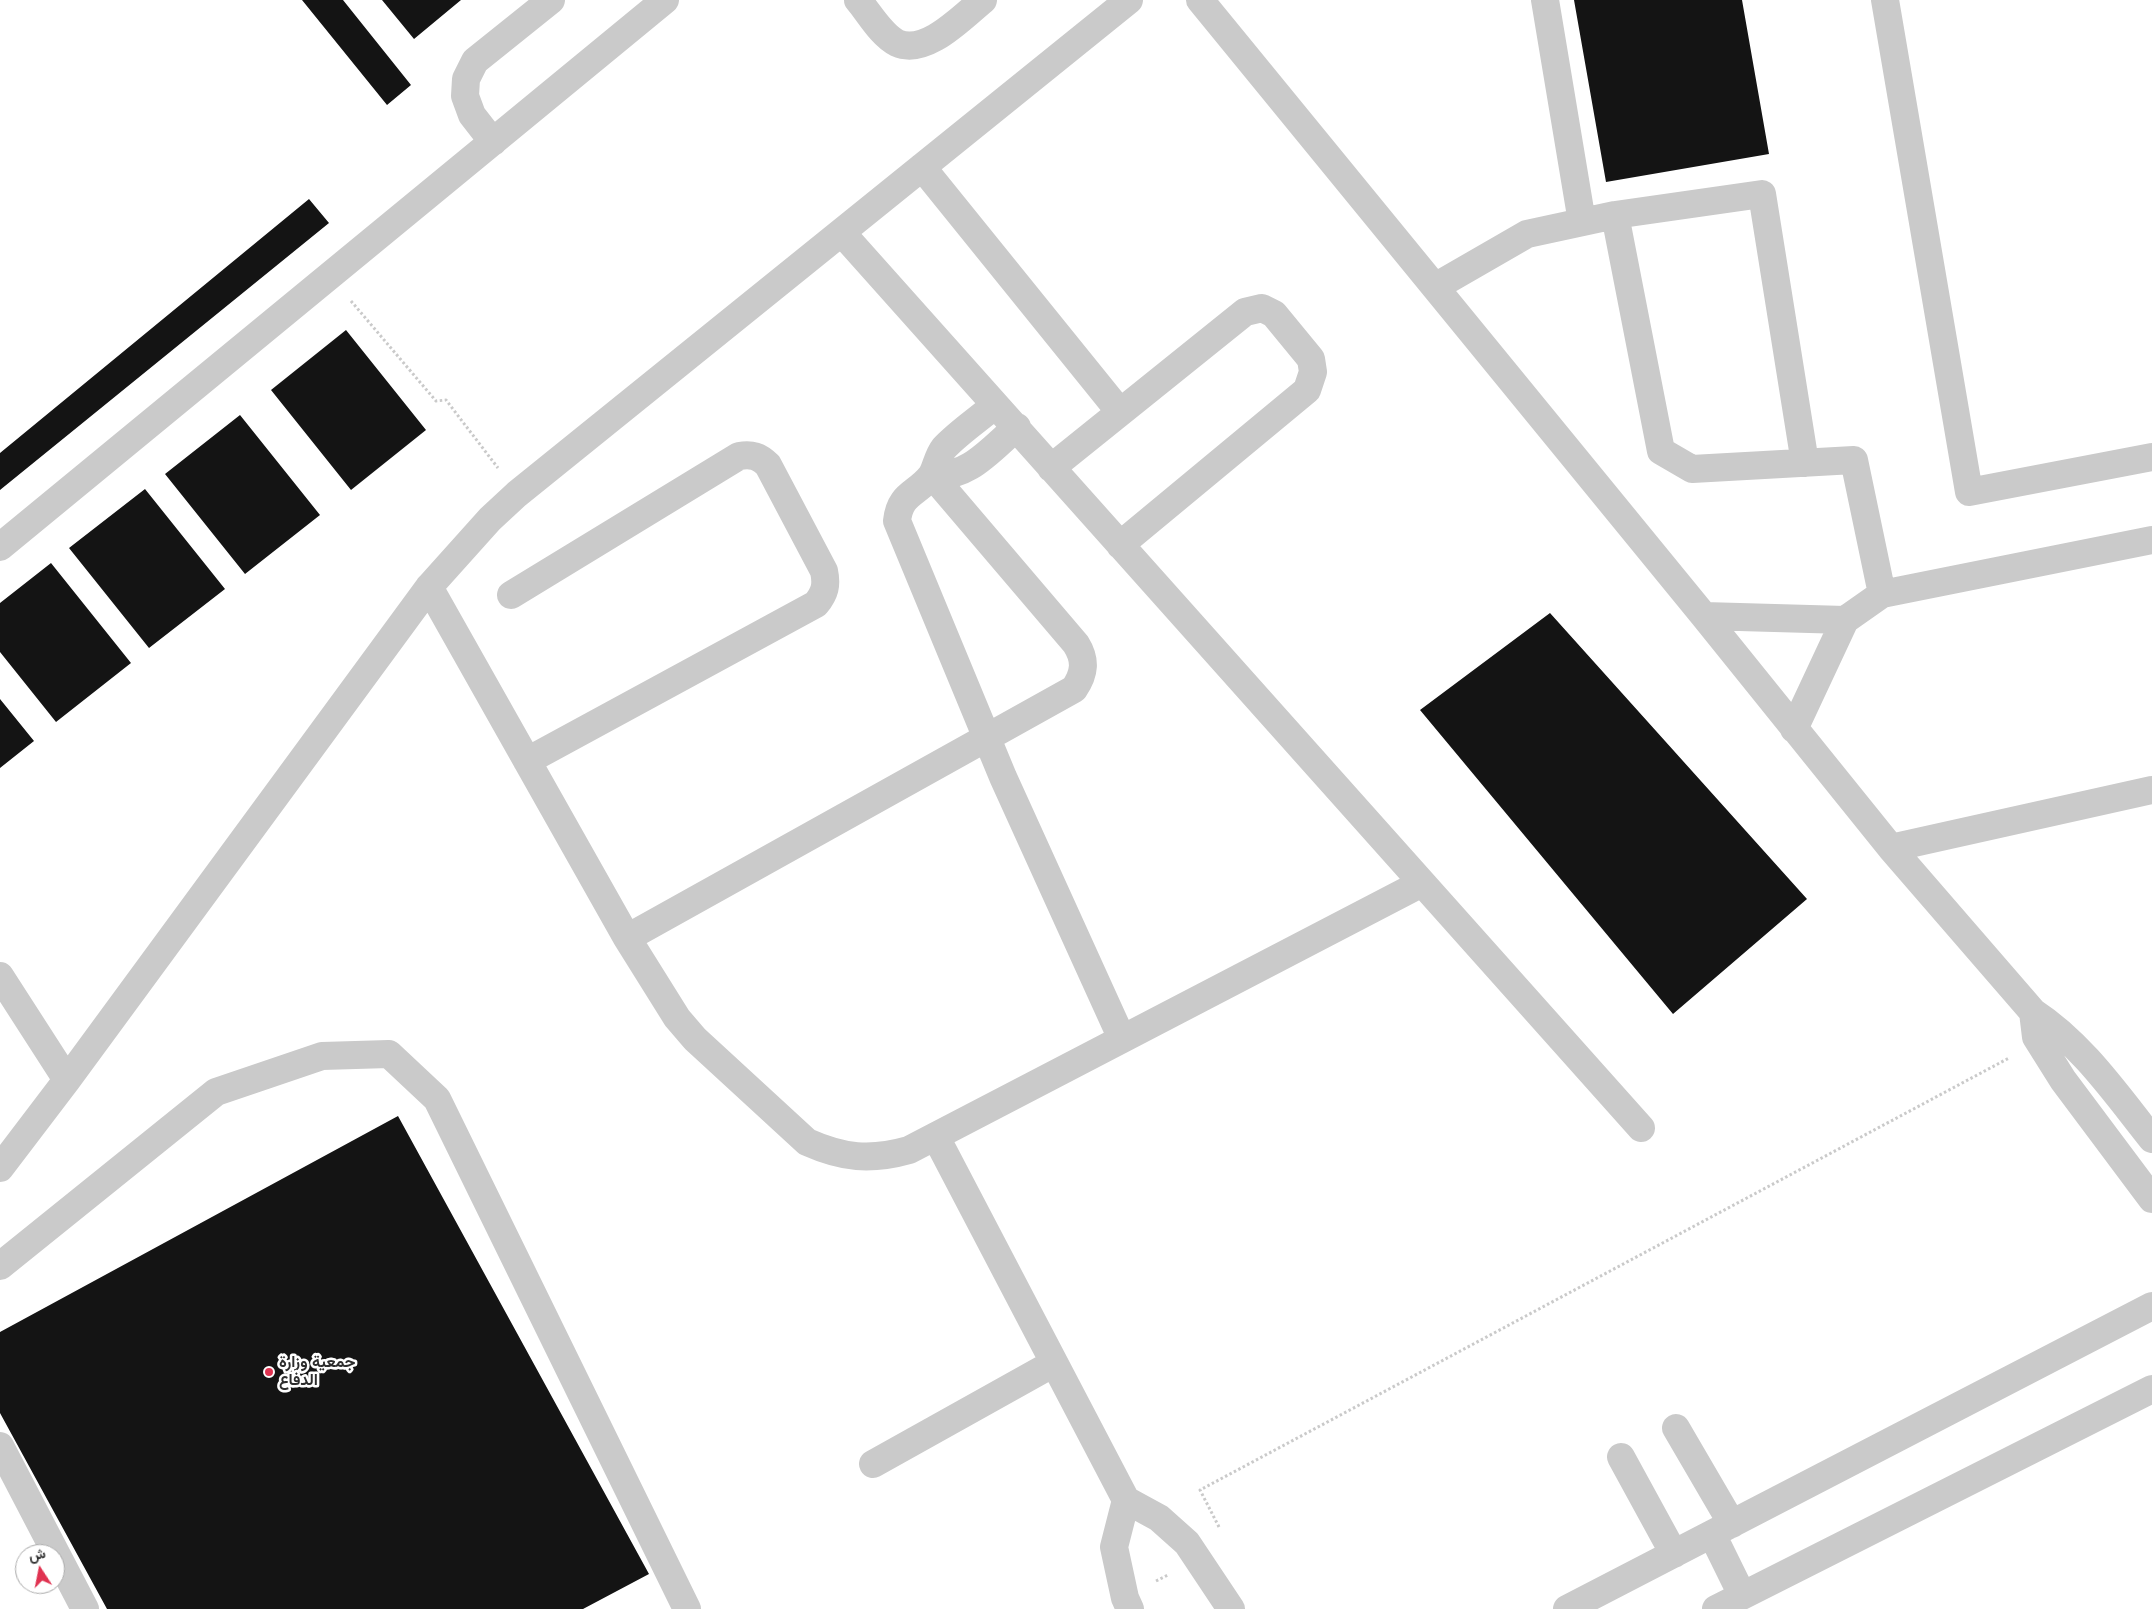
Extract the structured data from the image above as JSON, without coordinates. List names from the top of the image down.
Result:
{
  "places": ["جمعية وزارة الدفاع"],
  "north": "top"
}
